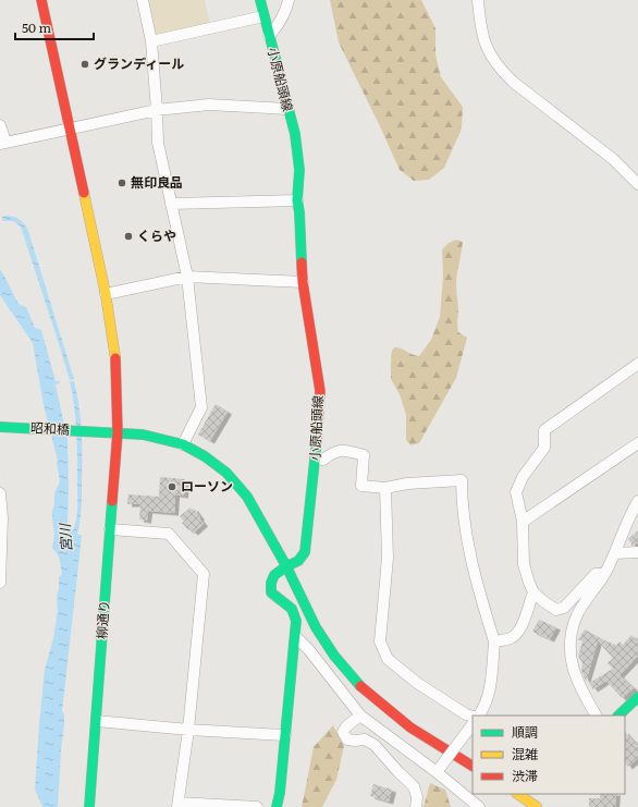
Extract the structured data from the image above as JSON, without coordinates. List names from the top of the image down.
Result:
{
  "streets": {
    "street": ["小原船頭線", "昭和橋", "柳通り"]
  },
  "crossings": [
    ["小原船頭線", "昭和橋"],
    ["昭和橋", "柳通り"]
  ],
  "water": ["宮川"],
  "places": [
    "グランディール",
    "無印良品",
    "くらや",
    "ローソン"
  ],
  "legend": ["順調", "混雑", "渋滞"],
  "scale_bar": "50 m"
}
